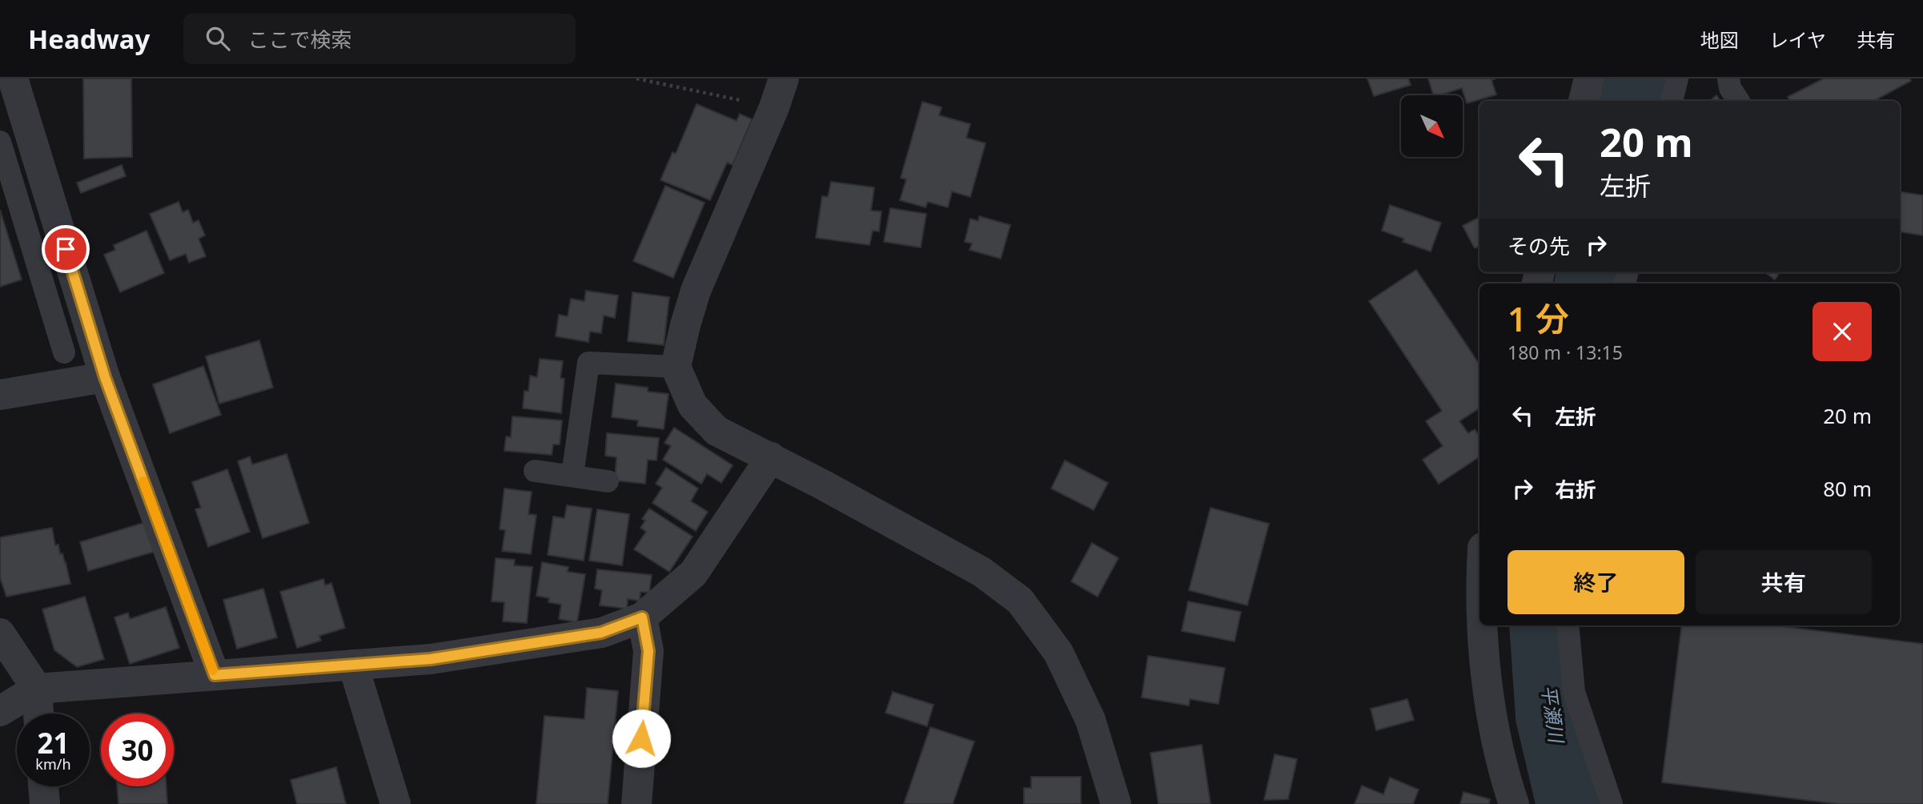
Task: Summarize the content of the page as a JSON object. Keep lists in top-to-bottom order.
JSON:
{
  "water": ["平瀬川"],
  "north": "bottom right",
  "page": {
    "header": "Headway",
    "search": "ここで検索",
    "nav": ["地図", "レイヤ", "共有"],
    "turn": ["20 m", "左折"],
    "then": "その先",
    "heading": ["1 分", "180 m · 13:15"],
    "list": [
      {
        "name": "左折",
        "value": "20 m"
      },
      {
        "name": "右折",
        "value": "80 m"
      }
    ],
    "buttons": ["終了", "共有"],
    "speed": "21 km/h",
    "limit": "30"
  }
}
